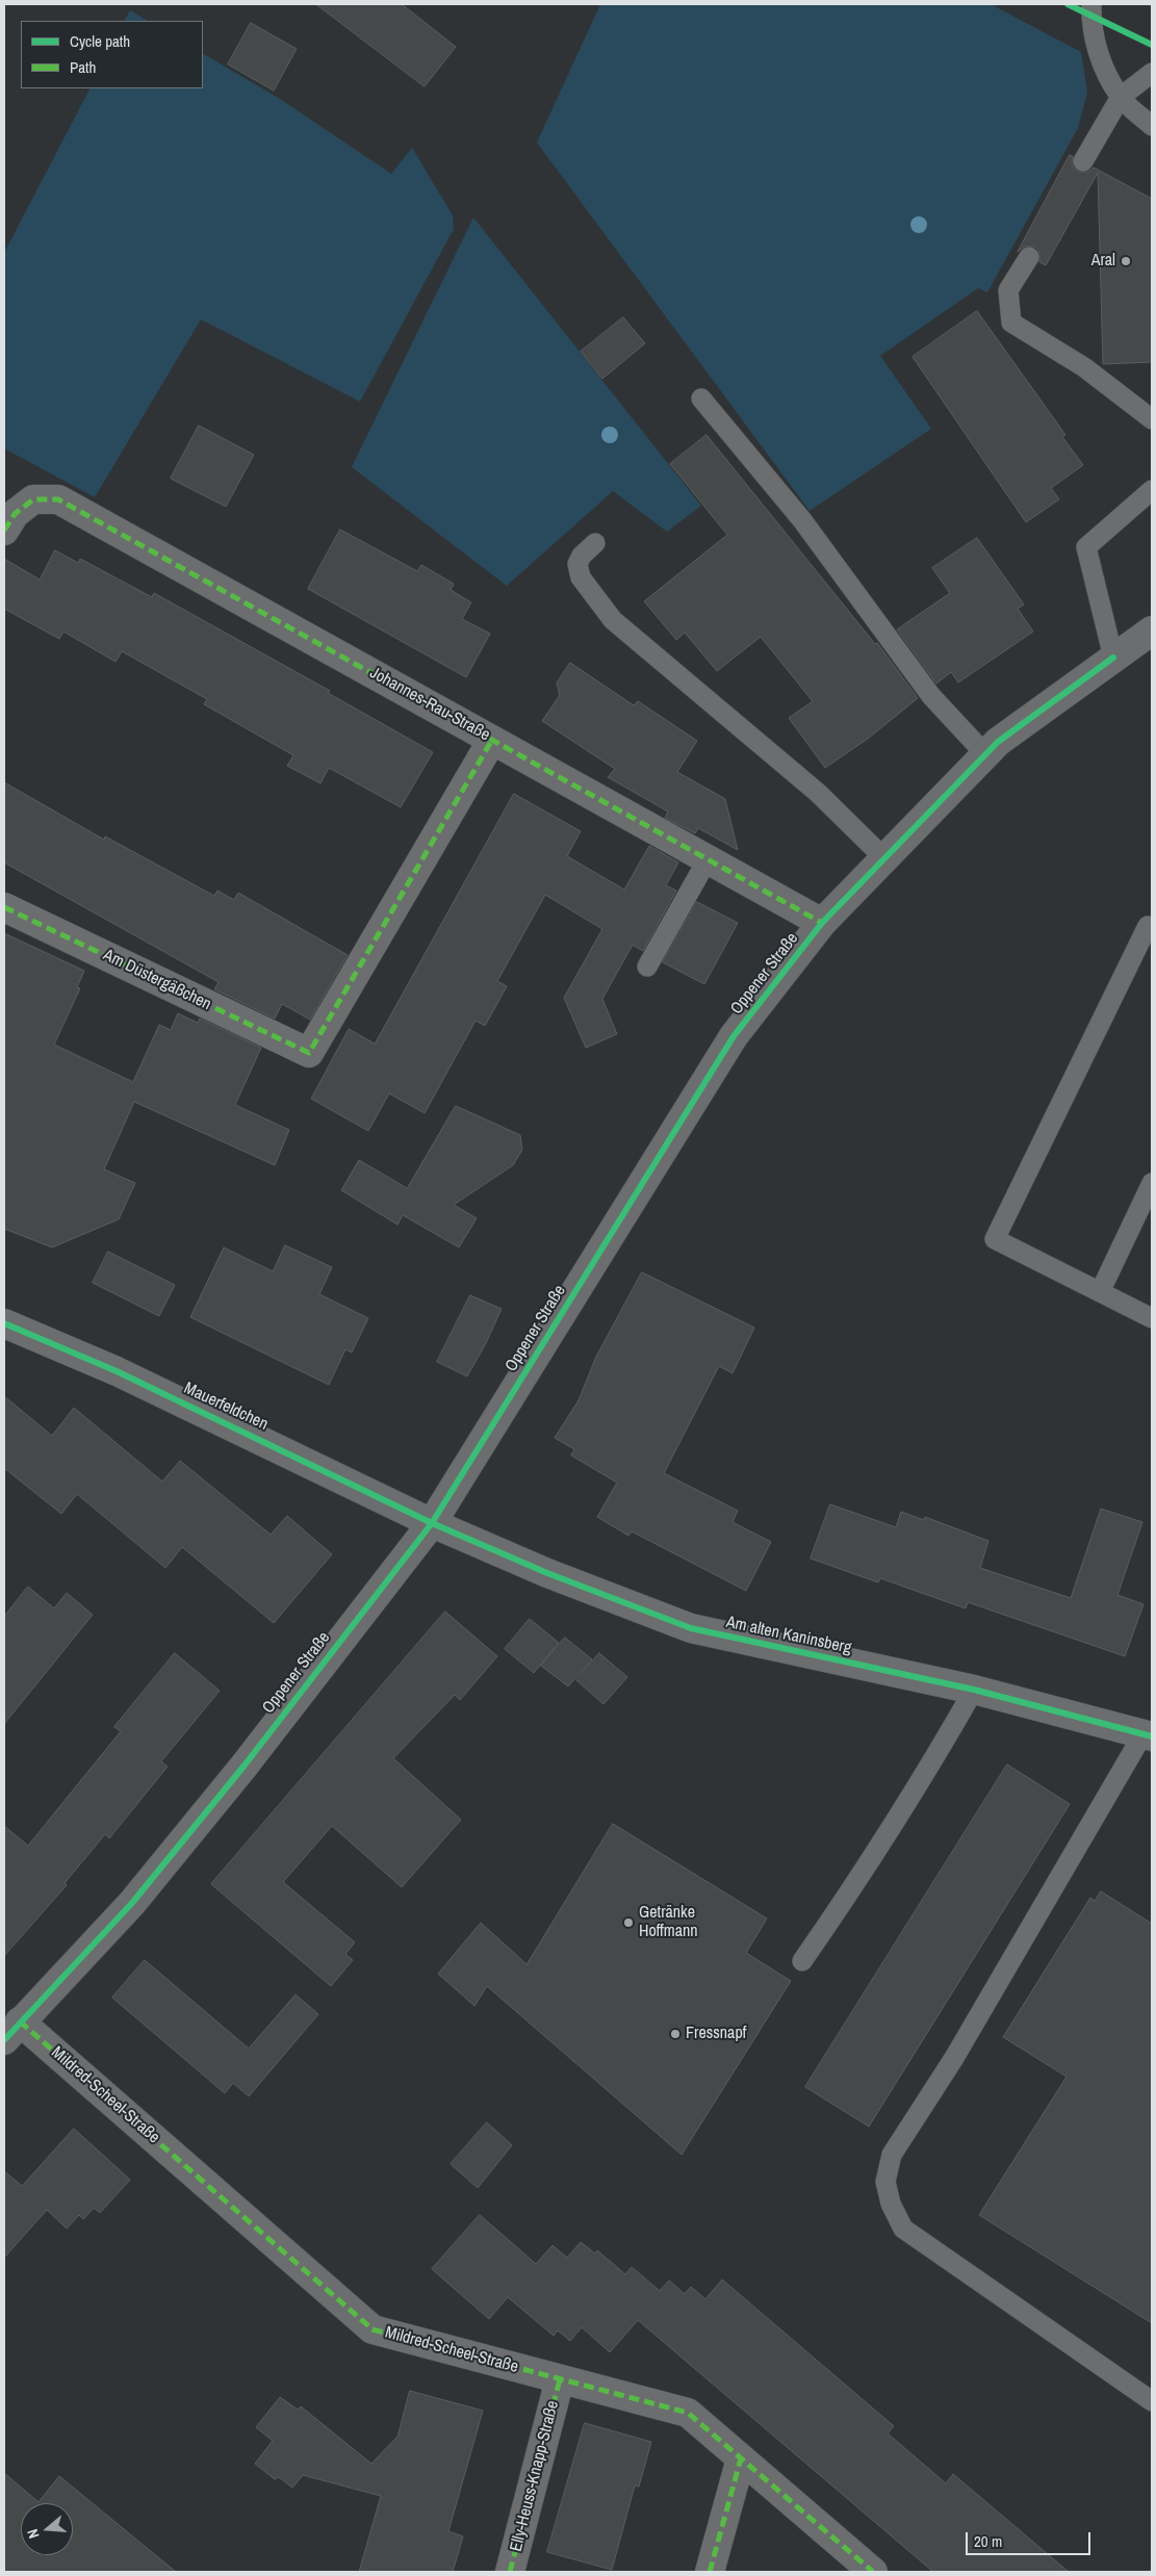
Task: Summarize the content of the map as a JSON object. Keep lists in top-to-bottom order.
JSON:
{
  "streets": {
    "street": [
      "Johannes-Rau-Straße",
      "Oppener Straße",
      "Am Düstergäßchen",
      "Mauerfeldchen",
      "Am alten Kaninsberg",
      "Mildred-Scheel-Straße",
      "Elly-Heuss-Knapp-Straße"
    ]
  },
  "crossings": [
    ["Johannes-Rau-Straße", "Oppener Straße"],
    ["Johannes-Rau-Straße", "Am Düstergäßchen"],
    ["Oppener Straße", "Mauerfeldchen"],
    ["Oppener Straße", "Am alten Kaninsberg"],
    ["Oppener Straße", "Mildred-Scheel-Straße"],
    ["Mauerfeldchen", "Am alten Kaninsberg"],
    ["Mildred-Scheel-Straße", "Elly-Heuss-Knapp-Straße"]
  ],
  "places": ["Aral", "Getränke Hoffmann", "Fressnapf"],
  "legend": ["Cycle path", "Path"],
  "scale_bar": "20 m",
  "north": "left"
}
